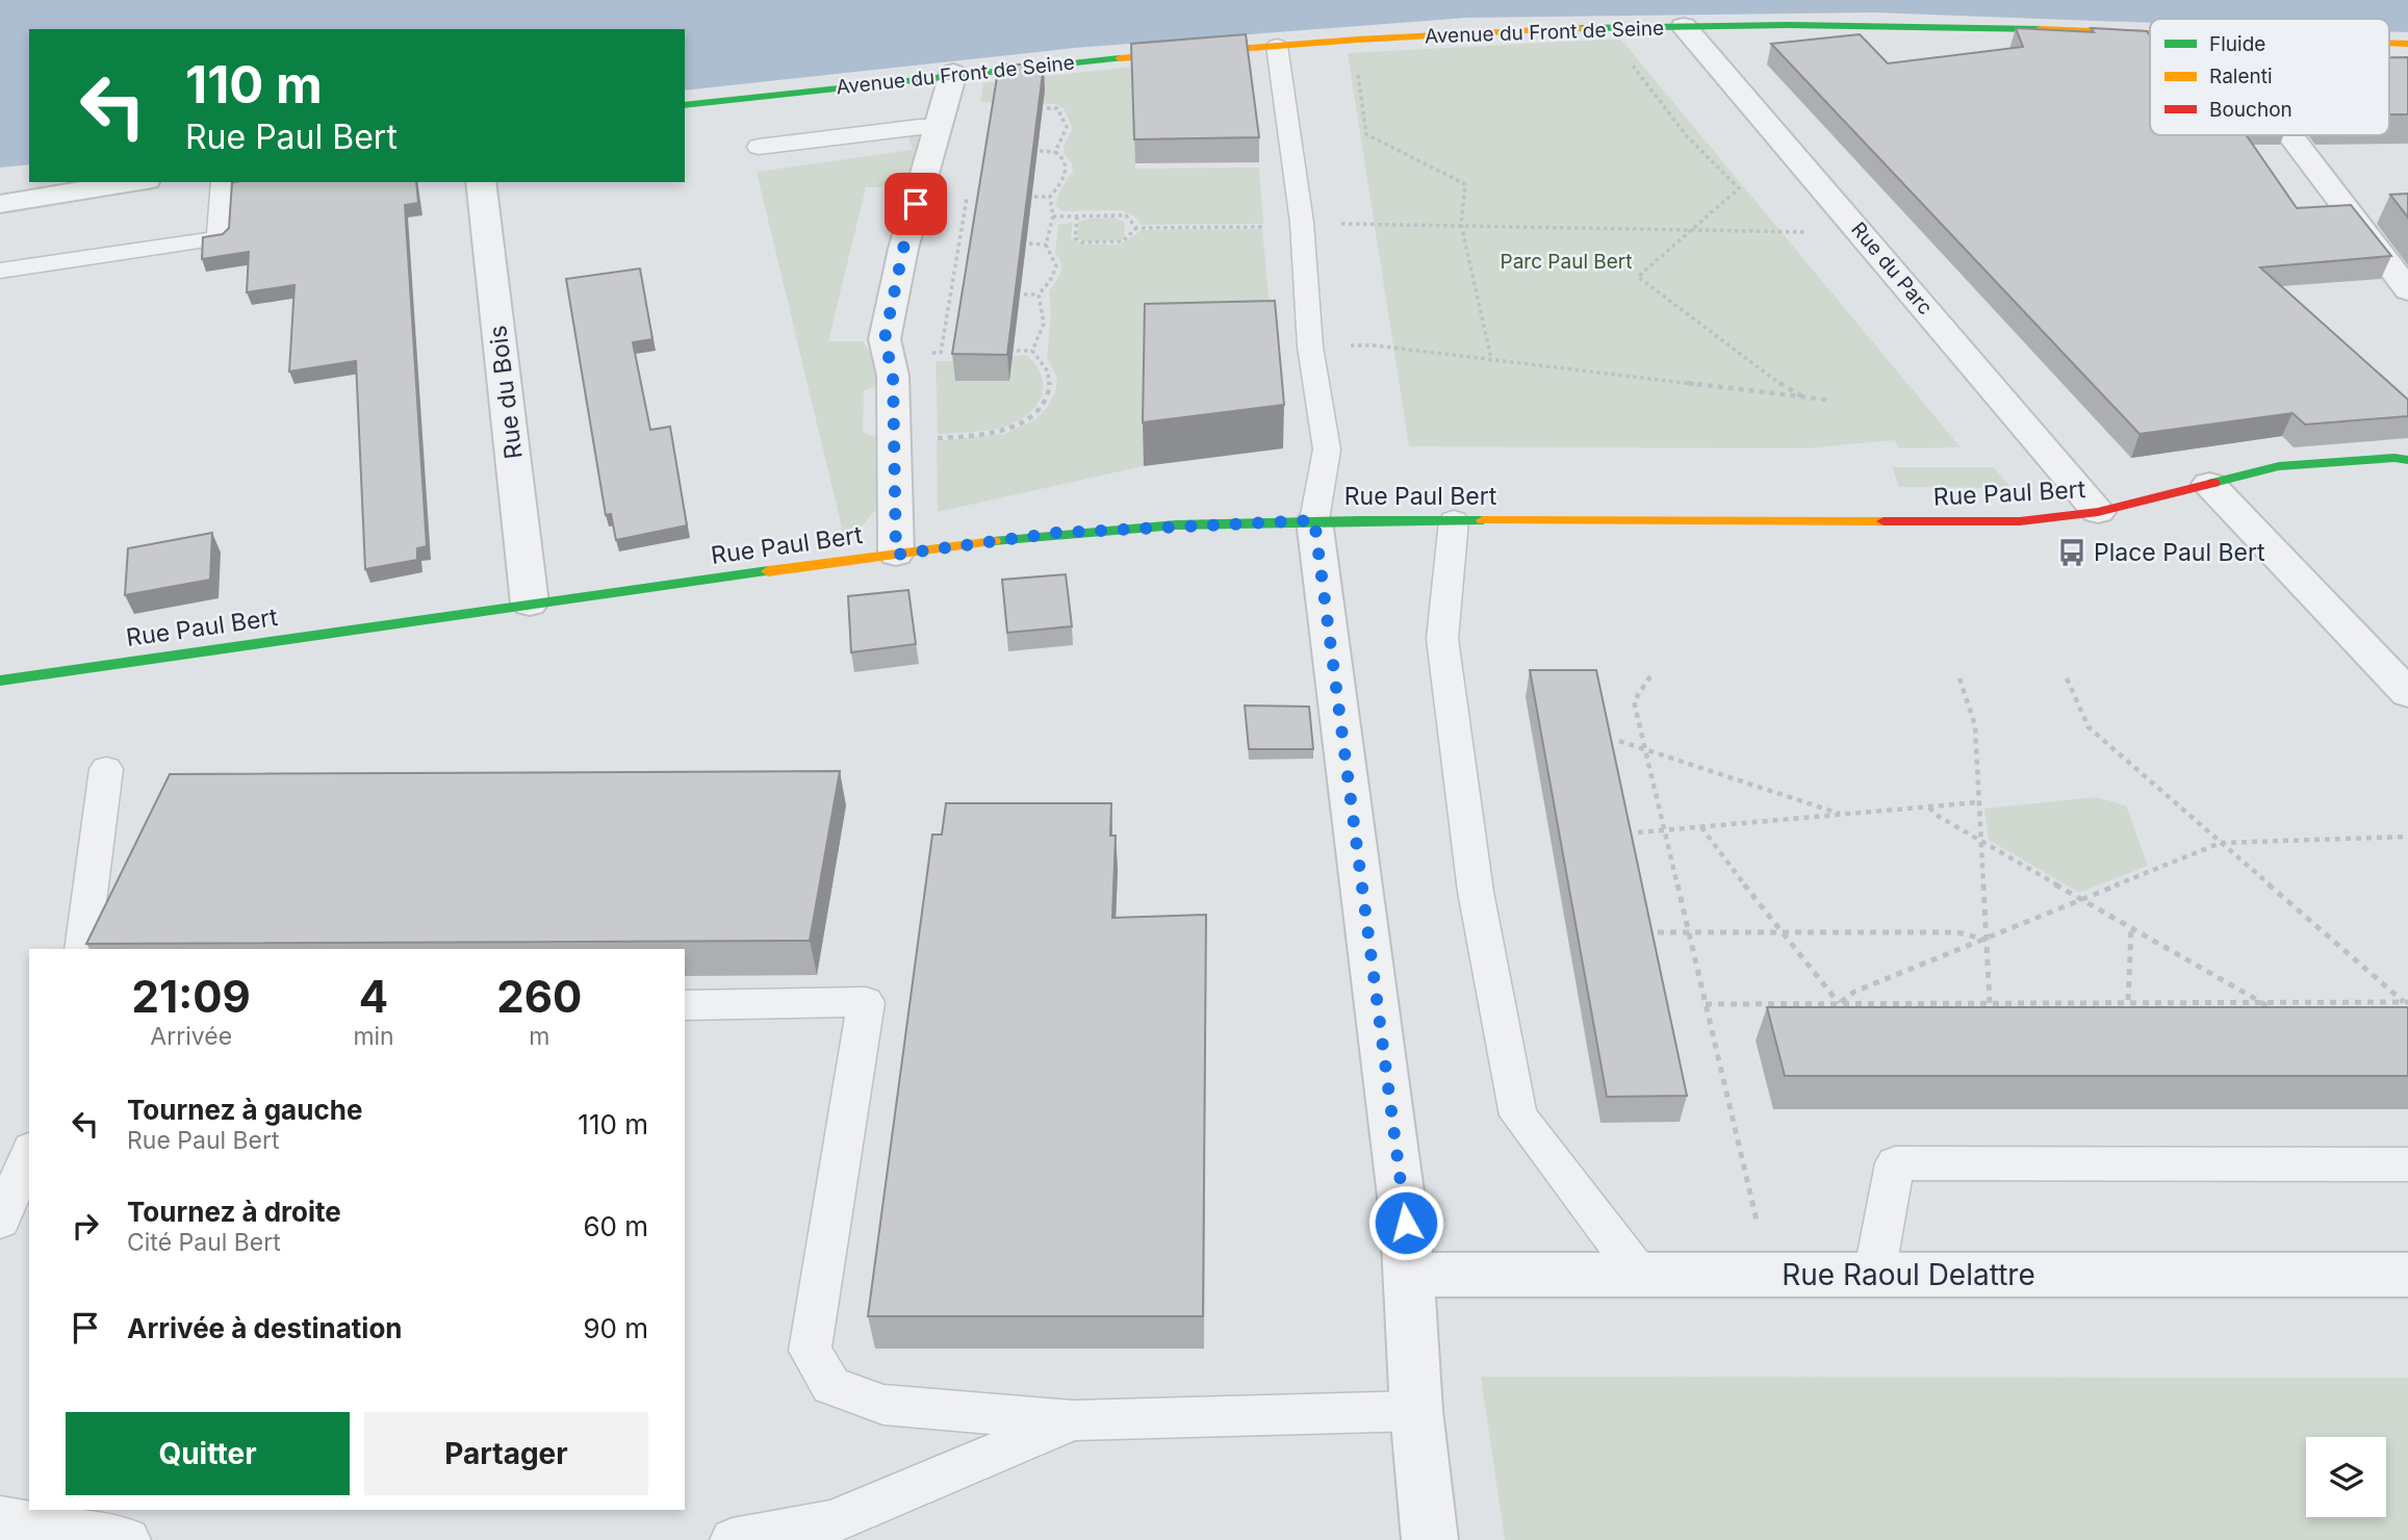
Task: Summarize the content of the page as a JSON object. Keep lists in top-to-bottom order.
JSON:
{
  "streets": {
    "street": [
      "Avenue du Front de Seine",
      "Rue du Parc",
      "Rue du Bois",
      "Rue Paul Bert",
      "Rue Raoul Delattre"
    ]
  },
  "crossings": [
    ["Avenue du Front de Seine", "Rue du Parc"],
    ["Rue du Parc", "Rue Paul Bert"],
    ["Rue du Bois", "Rue Paul Bert"]
  ],
  "parks": ["Parc Paul Bert"],
  "places": {
    "bus stop": ["Place Paul Bert"]
  },
  "legend": ["Fluide", "Ralenti", "Bouchon"],
  "page": {
    "turn": ["110 m", "Rue Paul Bert"],
    "eta": [
      "21:09",
      "Arrivée",
      "4",
      "min",
      "260",
      "m"
    ],
    "list": [
      {
        "name": "Tournez à gauche",
        "note": "Rue Paul Bert",
        "value": "110 m"
      },
      {
        "name": "Tournez à droite",
        "note": "Cité Paul Bert",
        "value": "60 m"
      },
      {
        "name": "Arrivée à destination",
        "value": "90 m"
      }
    ],
    "buttons": ["Quitter", "Partager"]
  }
}
